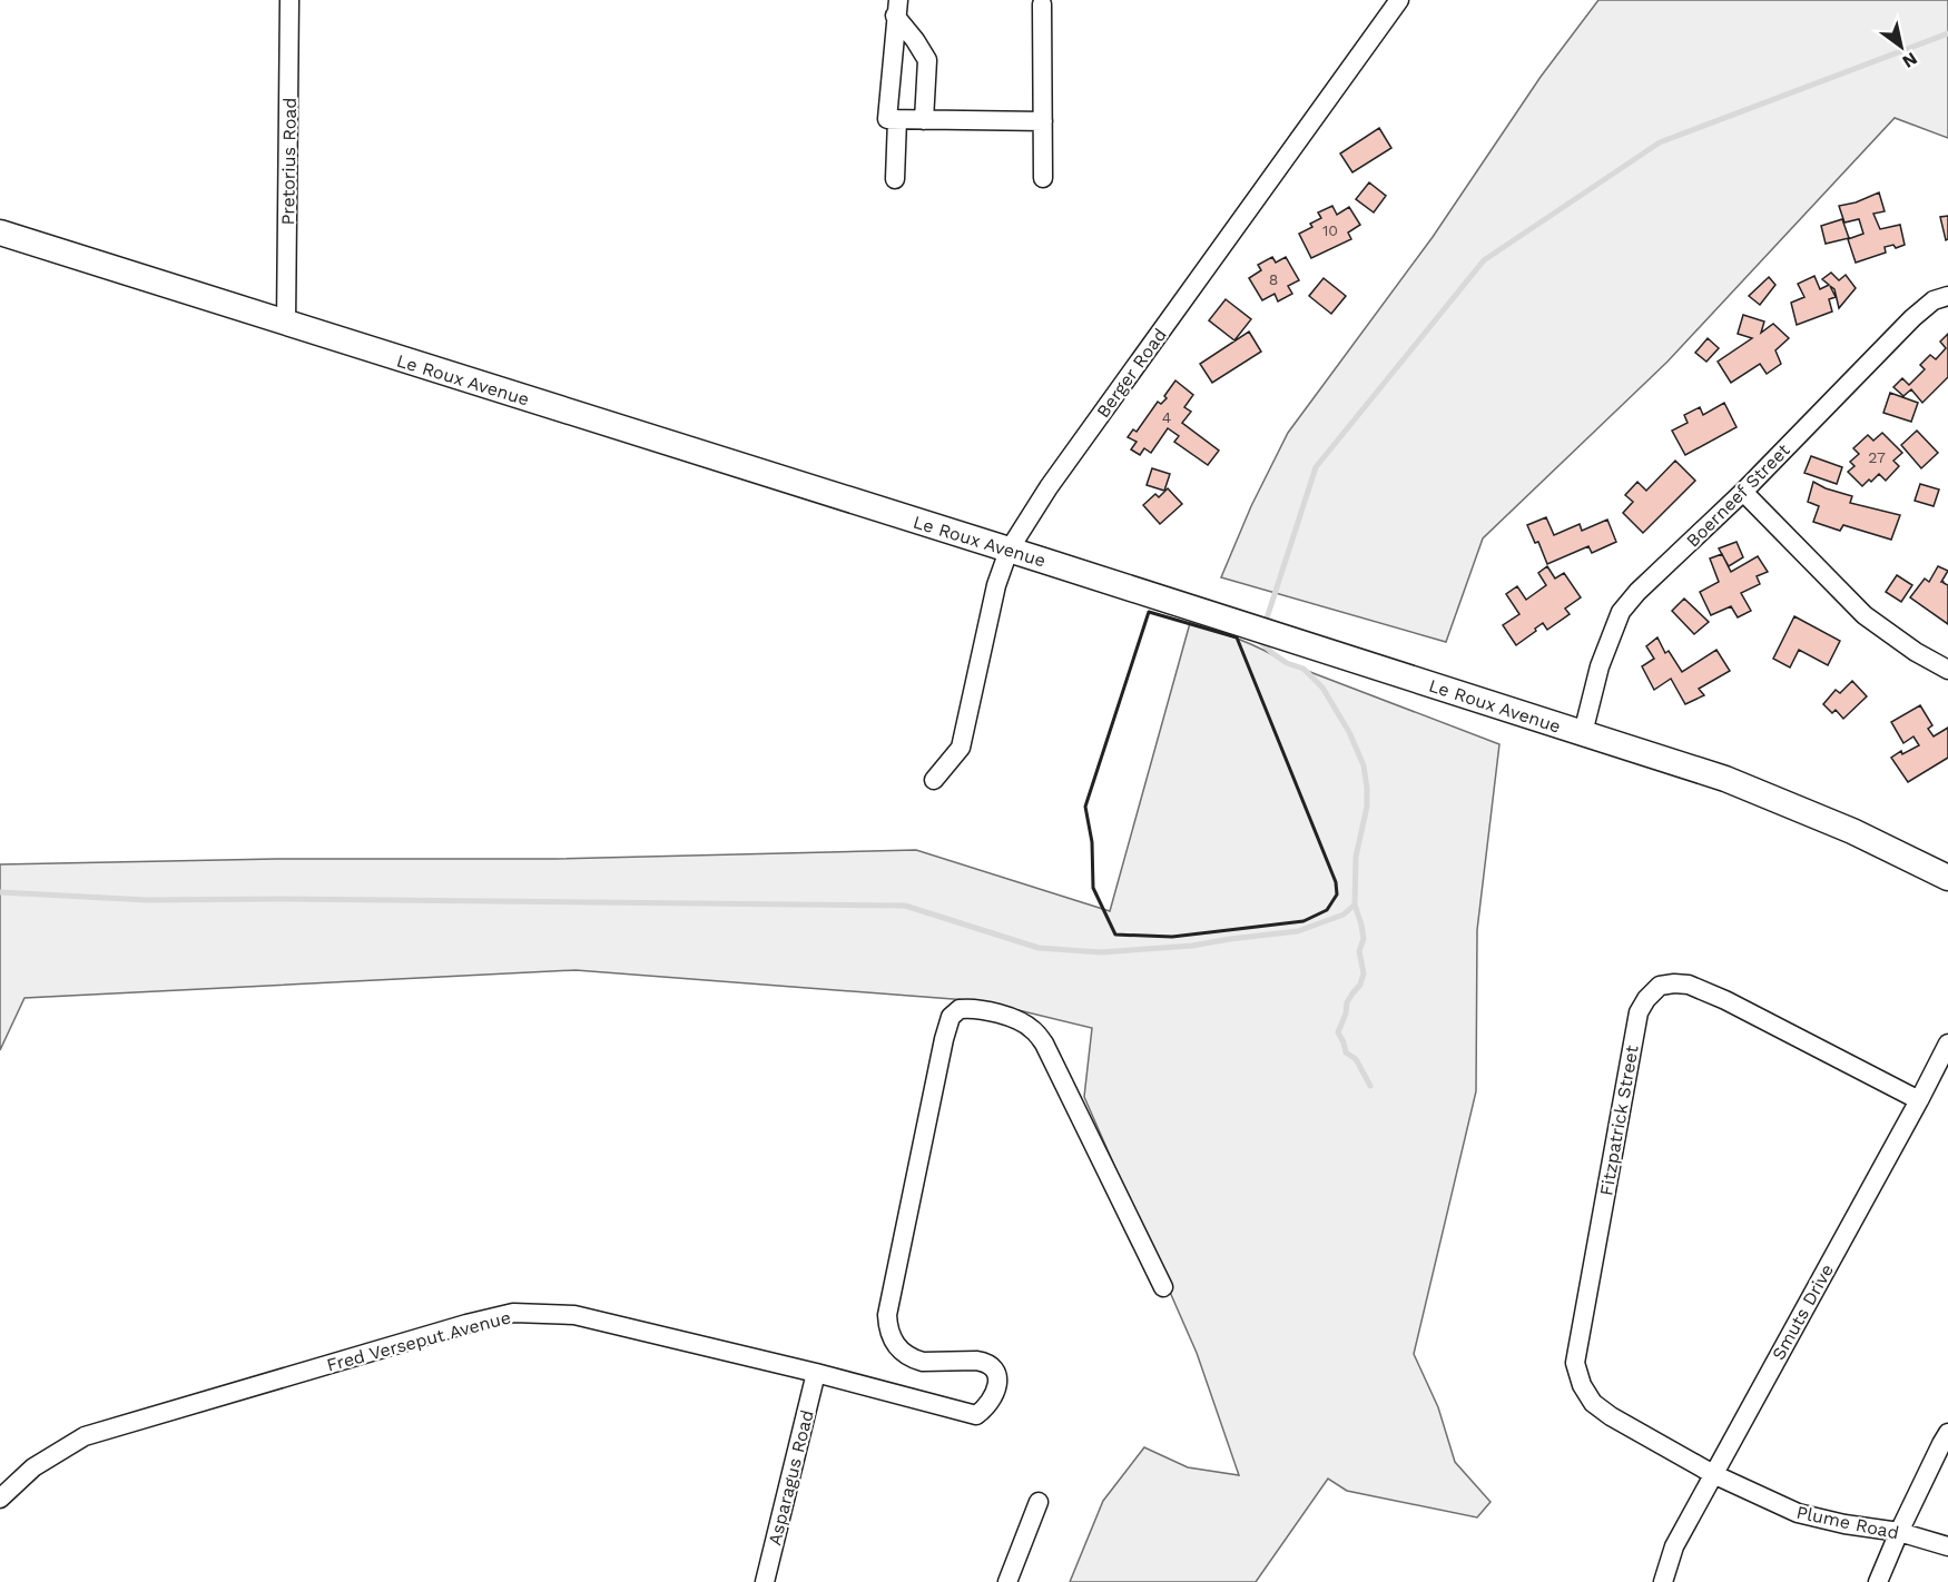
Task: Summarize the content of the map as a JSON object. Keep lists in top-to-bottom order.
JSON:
{
  "streets": {
    "main road": ["Le Roux Avenue"],
    "street": [
      "Pretorius Road",
      "Berger Road",
      "Boerneef Street",
      "Fitzpatrick Street",
      "Smuts Drive",
      "Fred Verseput Avenue",
      "Asparagus Road",
      "Plume Road"
    ]
  },
  "crossings": [
    ["Pretorius Road", "Le Roux Avenue"],
    ["Berger Road", "Le Roux Avenue"],
    ["Le Roux Avenue", "Boerneef Street"],
    ["Fitzpatrick Street", "Smuts Drive"],
    ["Fitzpatrick Street", "Plume Road"],
    ["Smuts Drive", "Plume Road"],
    ["Fred Verseput Avenue", "Asparagus Road"]
  ],
  "house_numbers": [
    "10",
    "8",
    "4",
    "27"
  ],
  "north": "bottom right"
}
